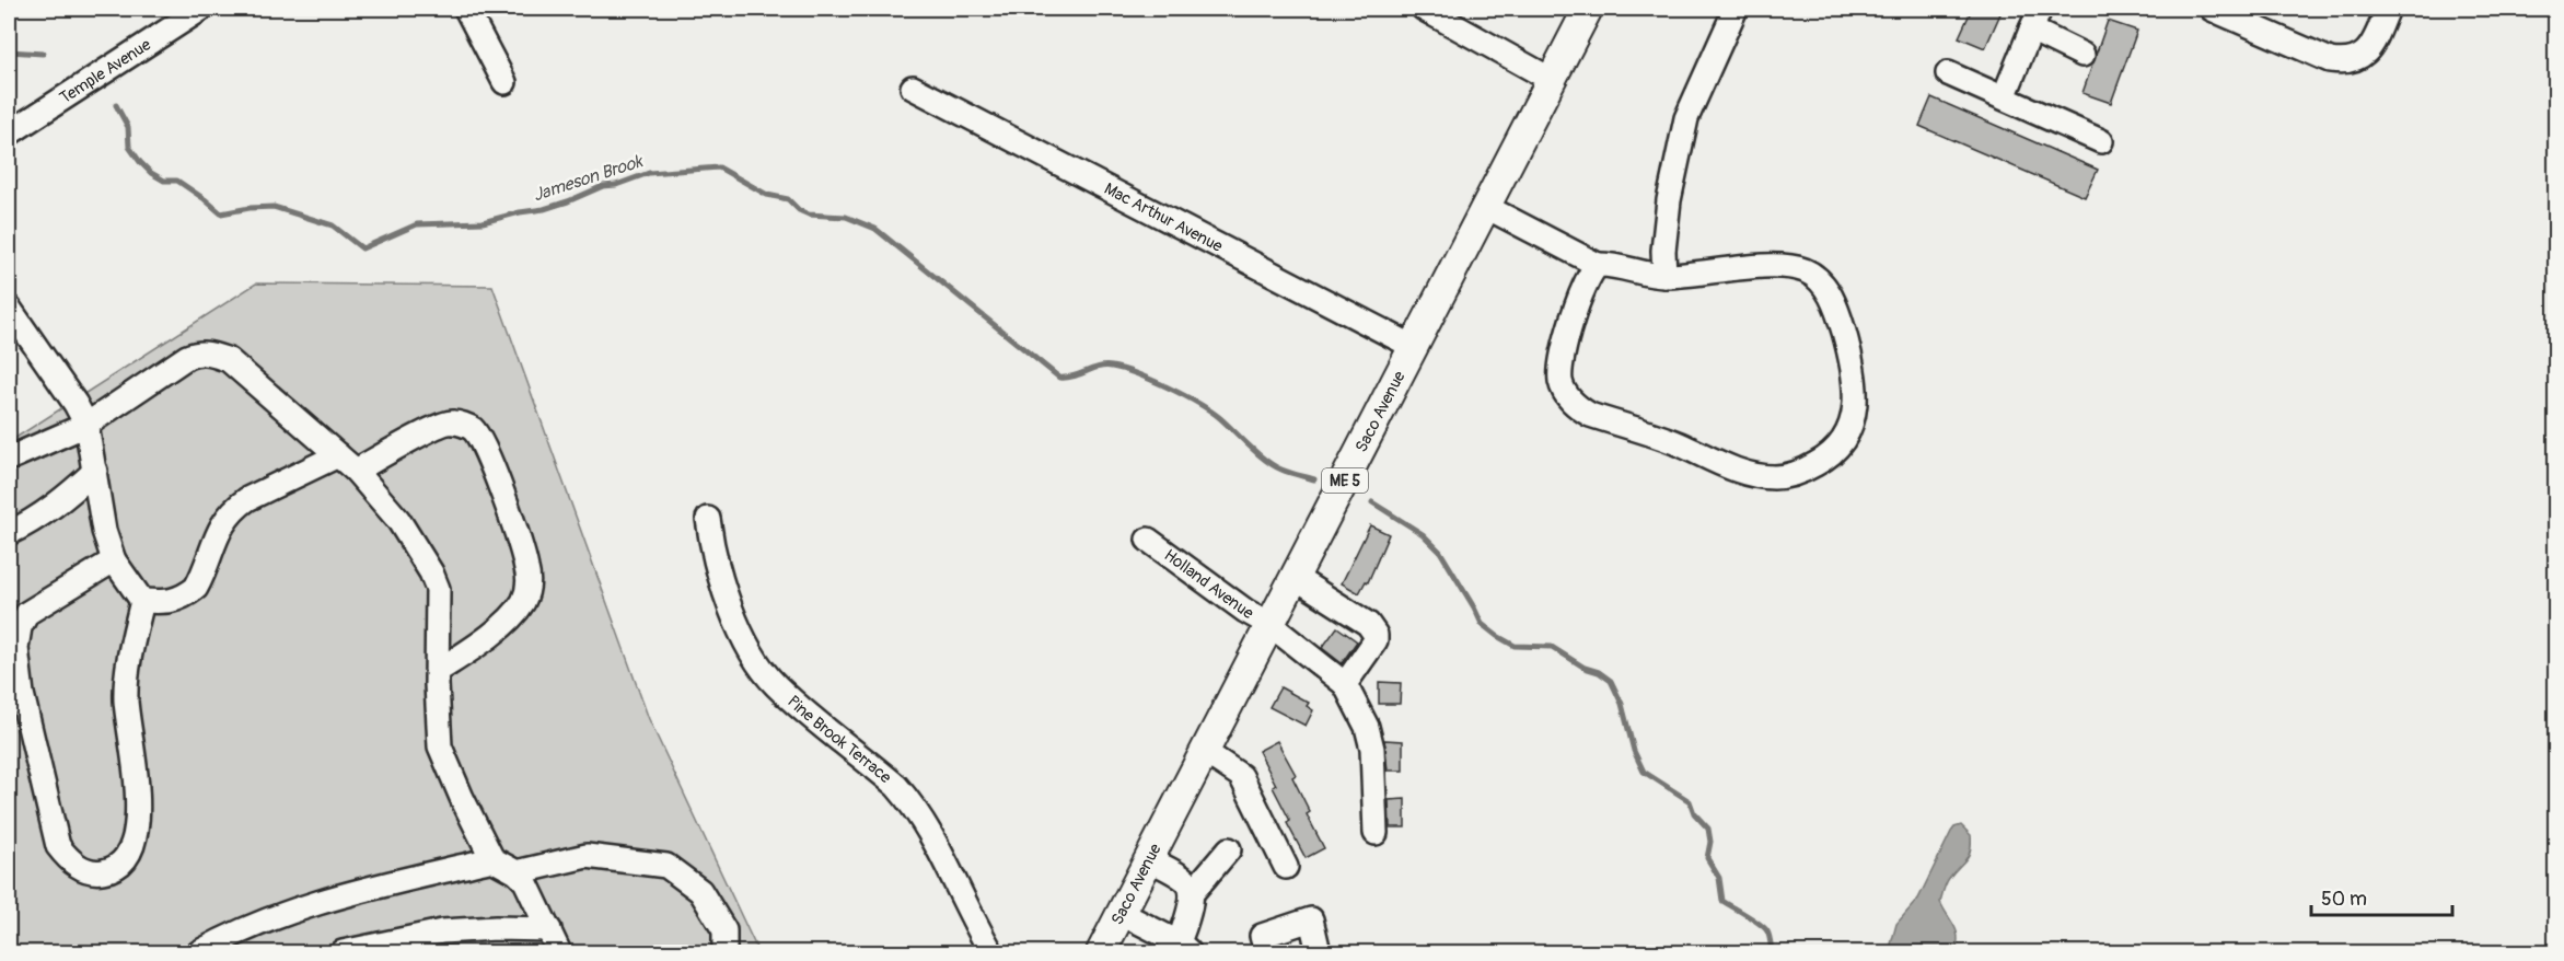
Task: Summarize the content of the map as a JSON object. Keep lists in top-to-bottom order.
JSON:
{
  "streets": {
    "main road": ["Saco Avenue", "ME 5"],
    "street": [
      "Temple Avenue",
      "Mac Arthur Avenue",
      "Holland Avenue",
      "Pine Brook Terrace"
    ]
  },
  "crossings": [
    ["Mac Arthur Avenue", "Saco Avenue"],
    ["Saco Avenue", "Holland Avenue"]
  ],
  "water": ["Jameson Brook"],
  "scale_bar": "50 m"
}
